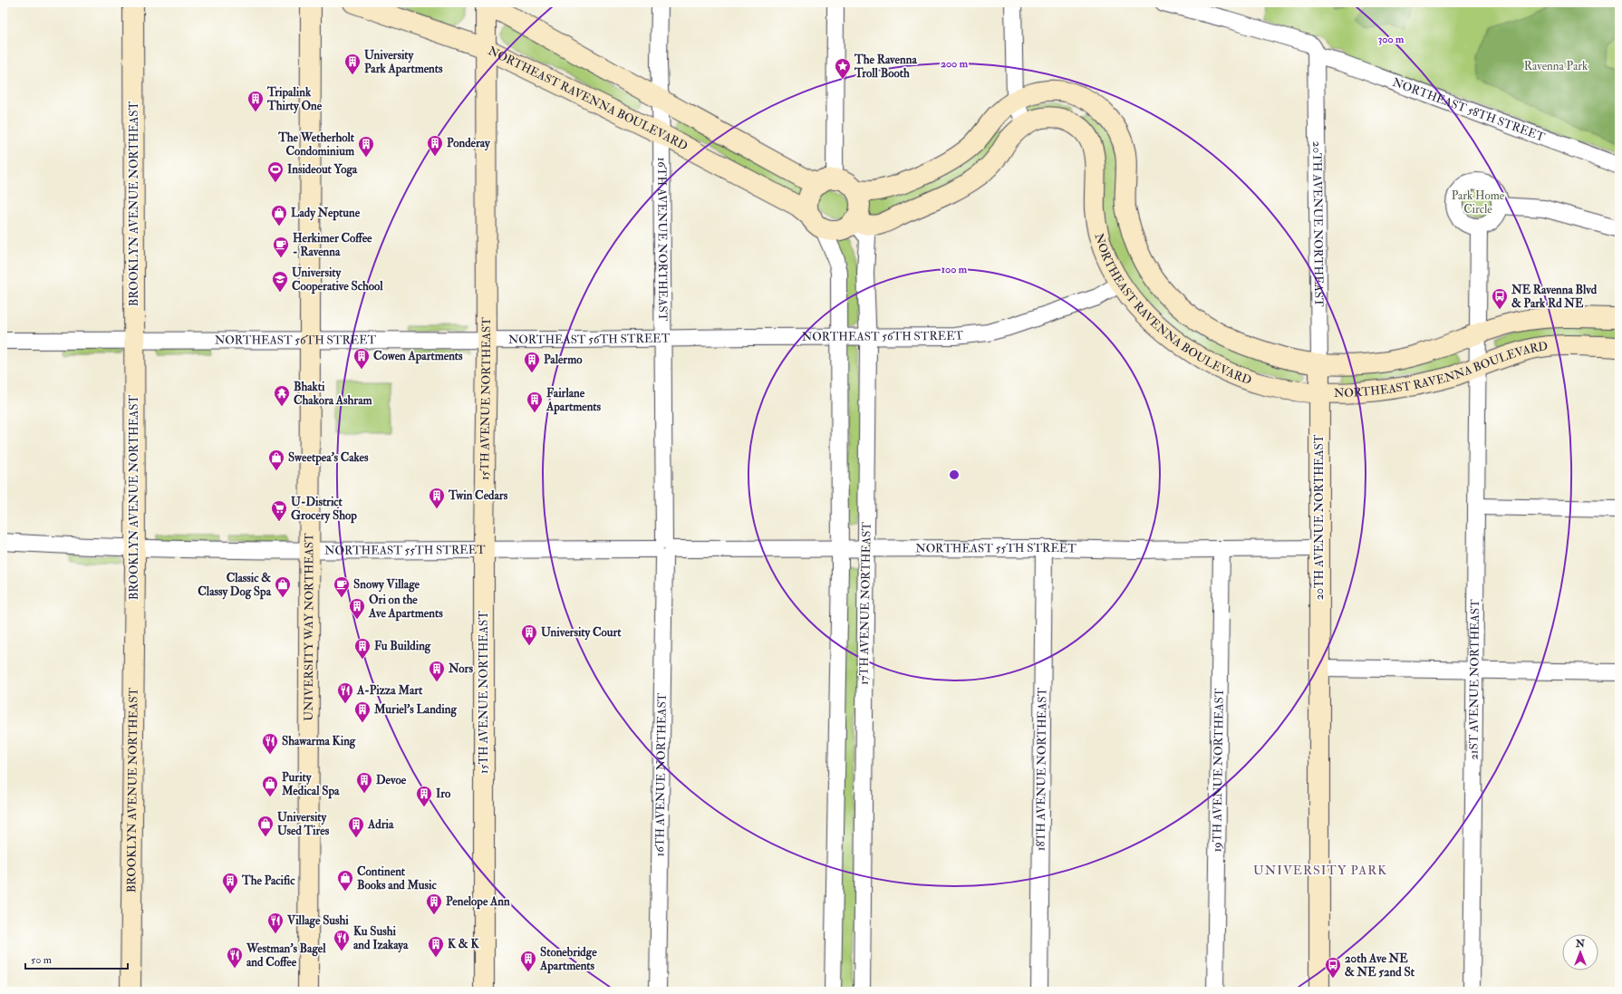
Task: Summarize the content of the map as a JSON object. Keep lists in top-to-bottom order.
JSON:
{
  "streets": {
    "main road": [
      "NORTHEAST RAVENNA BOULEVARD",
      "BROOKLYN AVENUE NORTHEAST",
      "20TH AVENUE NORTHEAST",
      "15TH AVENUE NORTHEAST",
      "UNIVERSITY WAY NORTHEAST"
    ],
    "street": [
      "NORTHEAST 58TH STREET",
      "16TH AVENUE NORTHEAST",
      "NORTHEAST 56TH STREET",
      "NORTHEAST 55TH STREET",
      "17TH AVENUE NORTHEAST",
      "21ST AVENUE NORTHEAST",
      "18TH AVENUE NORTHEAST",
      "19TH AVENUE NORTHEAST"
    ]
  },
  "crossings": [
    ["NORTHEAST RAVENNA BOULEVARD", "20TH AVENUE NORTHEAST"],
    ["NORTHEAST RAVENNA BOULEVARD", "16TH AVENUE NORTHEAST"],
    ["NORTHEAST RAVENNA BOULEVARD", "NORTHEAST 56TH STREET"],
    ["NORTHEAST RAVENNA BOULEVARD", "15TH AVENUE NORTHEAST"],
    ["NORTHEAST RAVENNA BOULEVARD", "17TH AVENUE NORTHEAST"],
    ["NORTHEAST RAVENNA BOULEVARD", "21ST AVENUE NORTHEAST"],
    ["NORTHEAST 58TH STREET", "20TH AVENUE NORTHEAST"],
    ["BROOKLYN AVENUE NORTHEAST", "NORTHEAST 56TH STREET"],
    ["BROOKLYN AVENUE NORTHEAST", "NORTHEAST 55TH STREET"],
    ["20TH AVENUE NORTHEAST", "NORTHEAST 55TH STREET"],
    ["16TH AVENUE NORTHEAST", "NORTHEAST 56TH STREET"],
    ["16TH AVENUE NORTHEAST", "NORTHEAST 55TH STREET"],
    ["NORTHEAST 56TH STREET", "15TH AVENUE NORTHEAST"],
    ["NORTHEAST 56TH STREET", "17TH AVENUE NORTHEAST"],
    ["NORTHEAST 56TH STREET", "UNIVERSITY WAY NORTHEAST"],
    ["15TH AVENUE NORTHEAST", "NORTHEAST 55TH STREET"],
    ["NORTHEAST 55TH STREET", "17TH AVENUE NORTHEAST"],
    ["NORTHEAST 55TH STREET", "UNIVERSITY WAY NORTHEAST"],
    ["NORTHEAST 55TH STREET", "18TH AVENUE NORTHEAST"],
    ["NORTHEAST 55TH STREET", "19TH AVENUE NORTHEAST"]
  ],
  "districts": ["UNIVERSITY PARK"],
  "parks": ["Ravenna Park", "Park Home Circle"],
  "places": {
    "building": [
      "University Park Apartments",
      "Tripalink Thirty One",
      "Ponderay",
      "The Wetherholt Condominium",
      "Cowen Apartments",
      "Palermo",
      "Fairlane Apartments",
      "Twin Cedars",
      "Ori on the Ave Apartments",
      "University Court",
      "Fu Building",
      "Nors",
      "Muriel's Landing",
      "Devoe",
      "Iro",
      "Adria",
      "The Pacific",
      "Penelope Ann",
      "K & K",
      "Stonebridge Apartments"
    ],
    "place": ["The Ravenna Troll Booth"],
    "sports": ["Insideout Yoga"],
    "shop": [
      "Lady Neptune",
      "Sweetpea's Cakes",
      "Classic & Classy Dog Spa",
      "Purity Medical Spa",
      "University Used Tires",
      "Continent Books and Music"
    ],
    "cafe": ["Herkimer Coffee - Ravenna", "Snowy Village"],
    "school or university": ["University Cooperative School"],
    "bus stop": ["NE Ravenna Blvd & Park Rd NE", "20th Ave NE & NE 52nd St"],
    "temple": ["Bhakti Chakora Ashram"],
    "supermarket": ["U-District Grocery Shop"],
    "restaurant": [
      "A-Pizza Mart",
      "Shawarma King",
      "Village Sushi",
      "Ku Sushi and Izakaya",
      "Westman's Bagel and Coffee"
    ]
  },
  "scale_bar": "50 m",
  "north": "top",
  "rings": ["300 m", "200 m", "100 m"]
}
